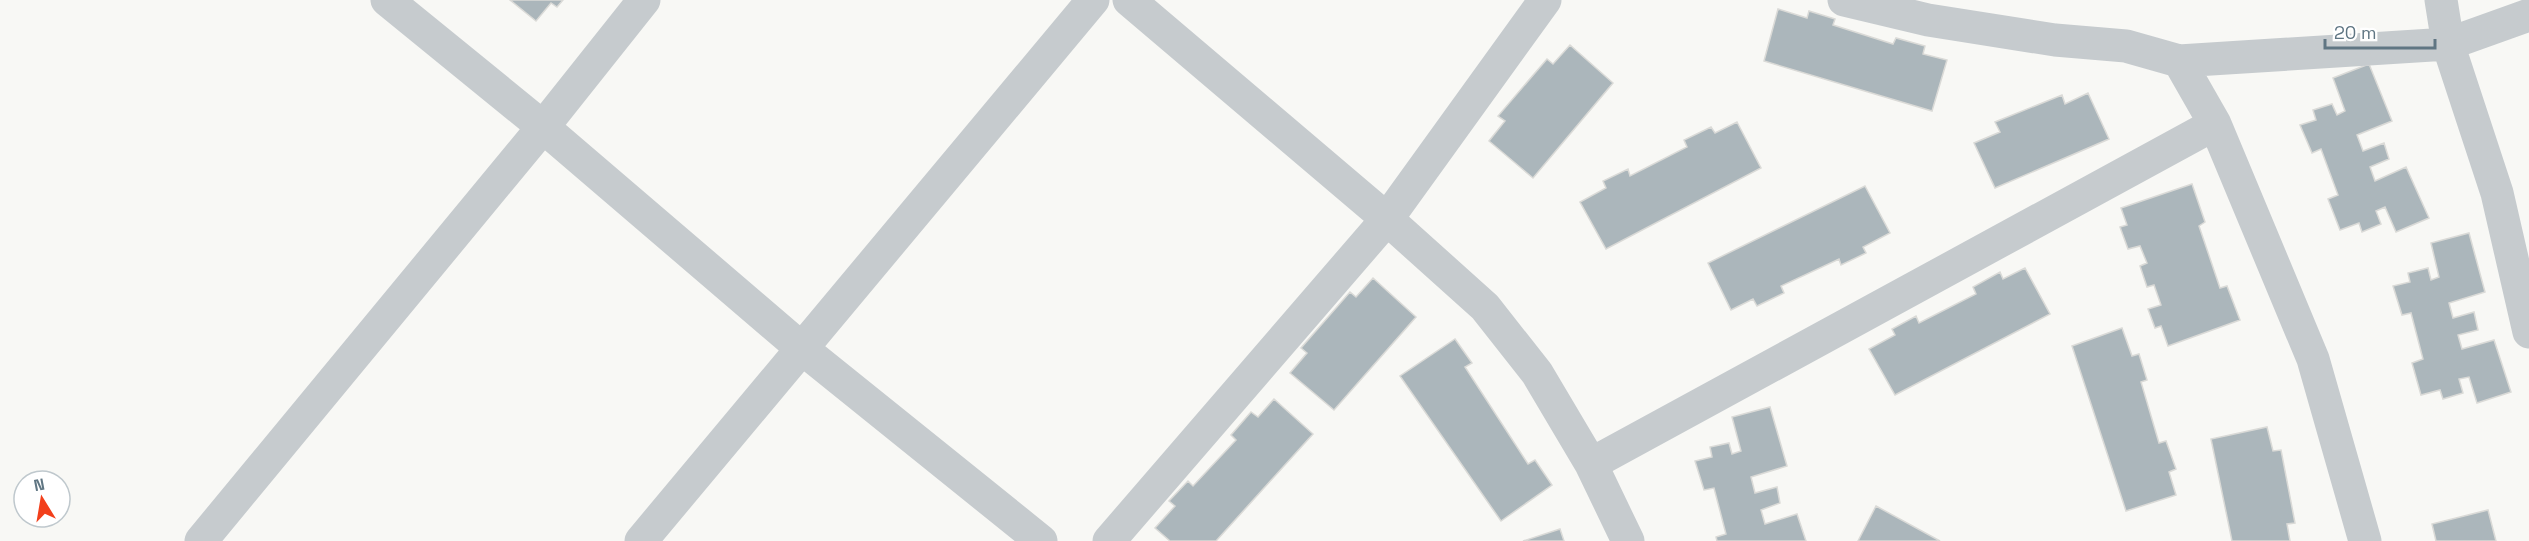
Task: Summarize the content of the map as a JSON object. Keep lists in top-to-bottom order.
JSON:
{
  "scale_bar": "20 m",
  "north": "top"
}
